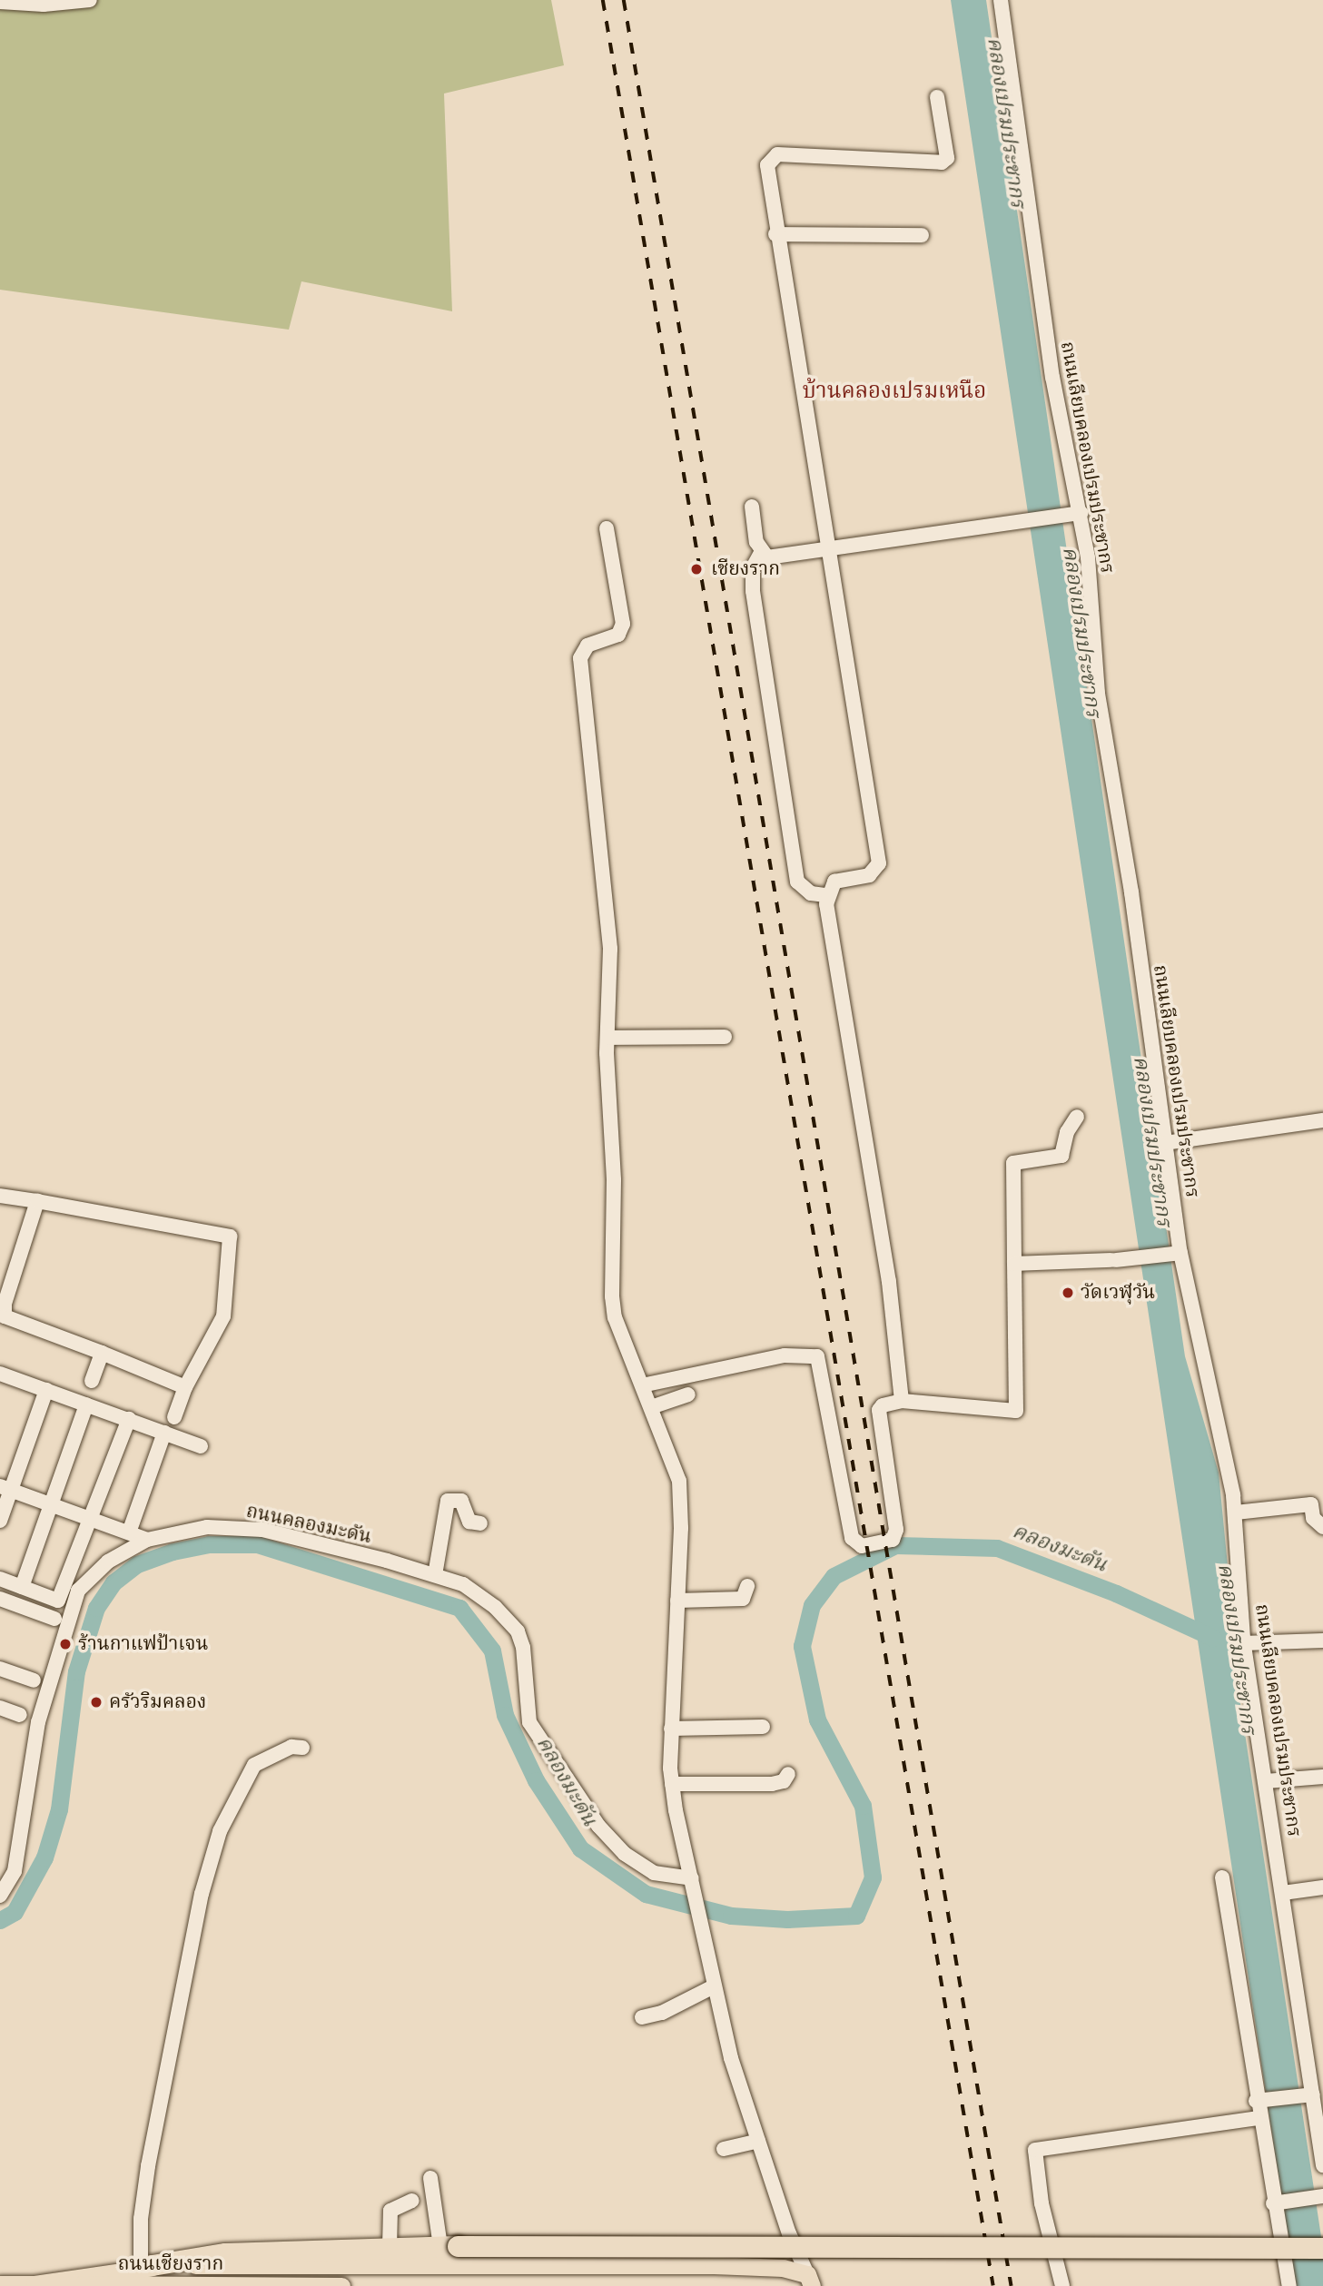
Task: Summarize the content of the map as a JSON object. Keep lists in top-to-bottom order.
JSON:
{
  "streets": {
    "main road": ["ถนนเชียงราก"],
    "street": ["ถนนเลียบคลองเปรมประชากร", "ถนนคลองมะดัน"]
  },
  "districts": ["บ้านคลองเปรมเหนือ"],
  "water": ["คลองเปรมประชากร", "คลองมะดัน"],
  "places": [
    "เชียงราก",
    "วัดเวฬุวัน",
    "ร้านกาแฟป้าเจน",
    "ครัวริมคลอง"
  ]
}
